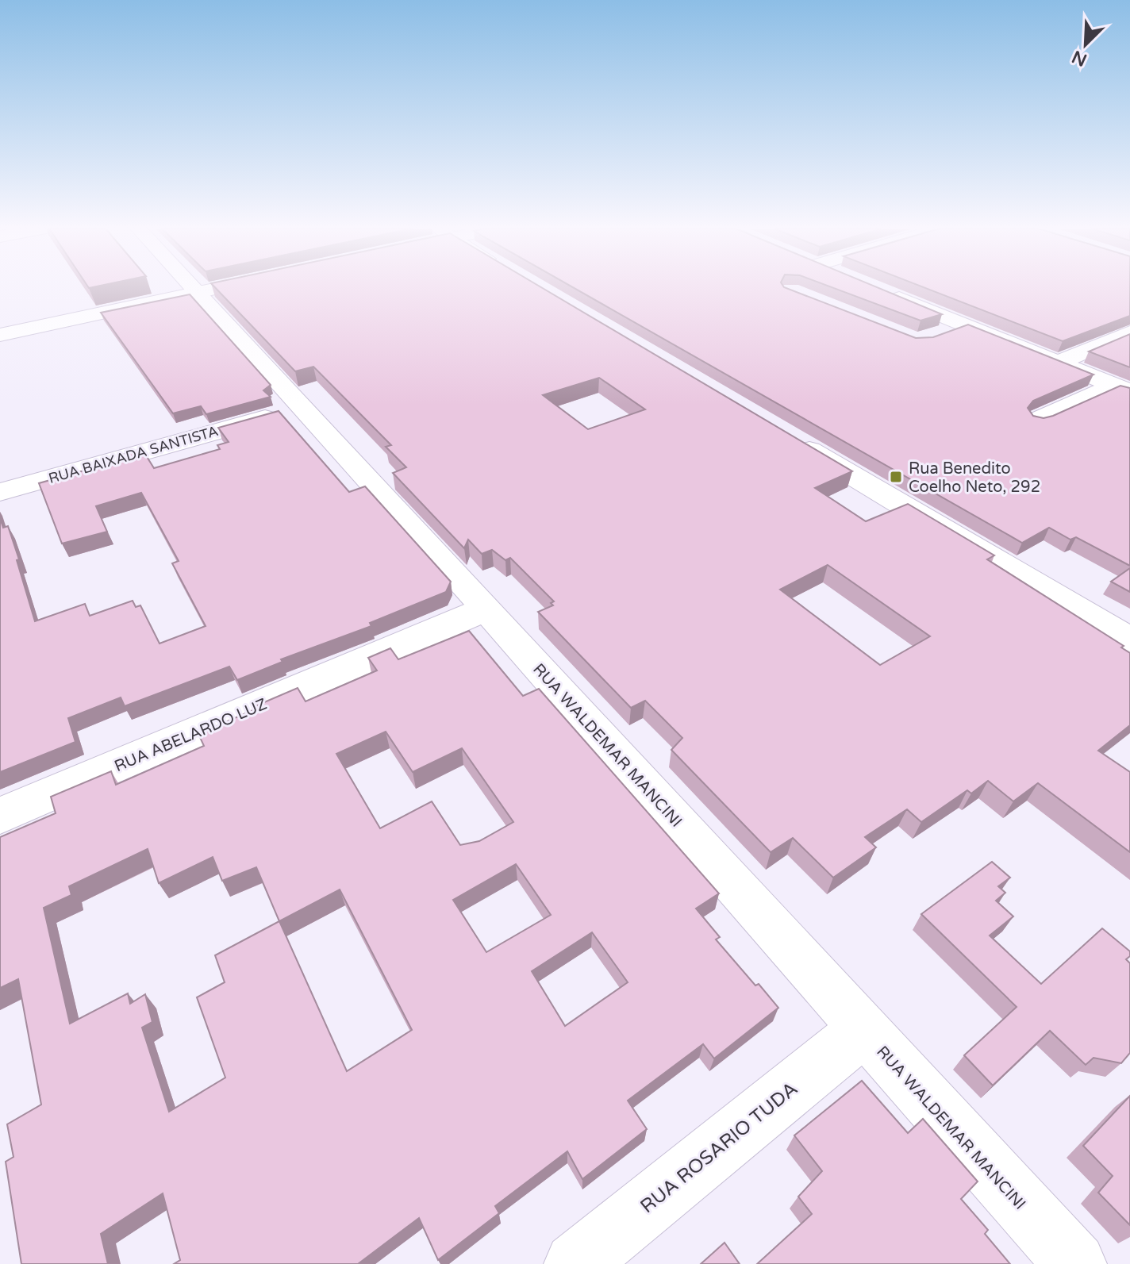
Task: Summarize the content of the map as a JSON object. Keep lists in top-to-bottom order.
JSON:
{
  "streets": {
    "street": [
      "RUA BAIXADA SANTISTA",
      "RUA ABELARDO LUZ",
      "RUA WALDEMAR MANCINI",
      "RUA ROSARIO TUDA"
    ]
  },
  "crossings": [
    ["RUA BAIXADA SANTISTA", "RUA WALDEMAR MANCINI"],
    ["RUA ABELARDO LUZ", "RUA WALDEMAR MANCINI"],
    ["RUA WALDEMAR MANCINI", "RUA ROSARIO TUDA"]
  ],
  "places": {
    "transit": ["Rua Benedito Coelho Neto, 292"]
  },
  "north": "bottom left"
}
